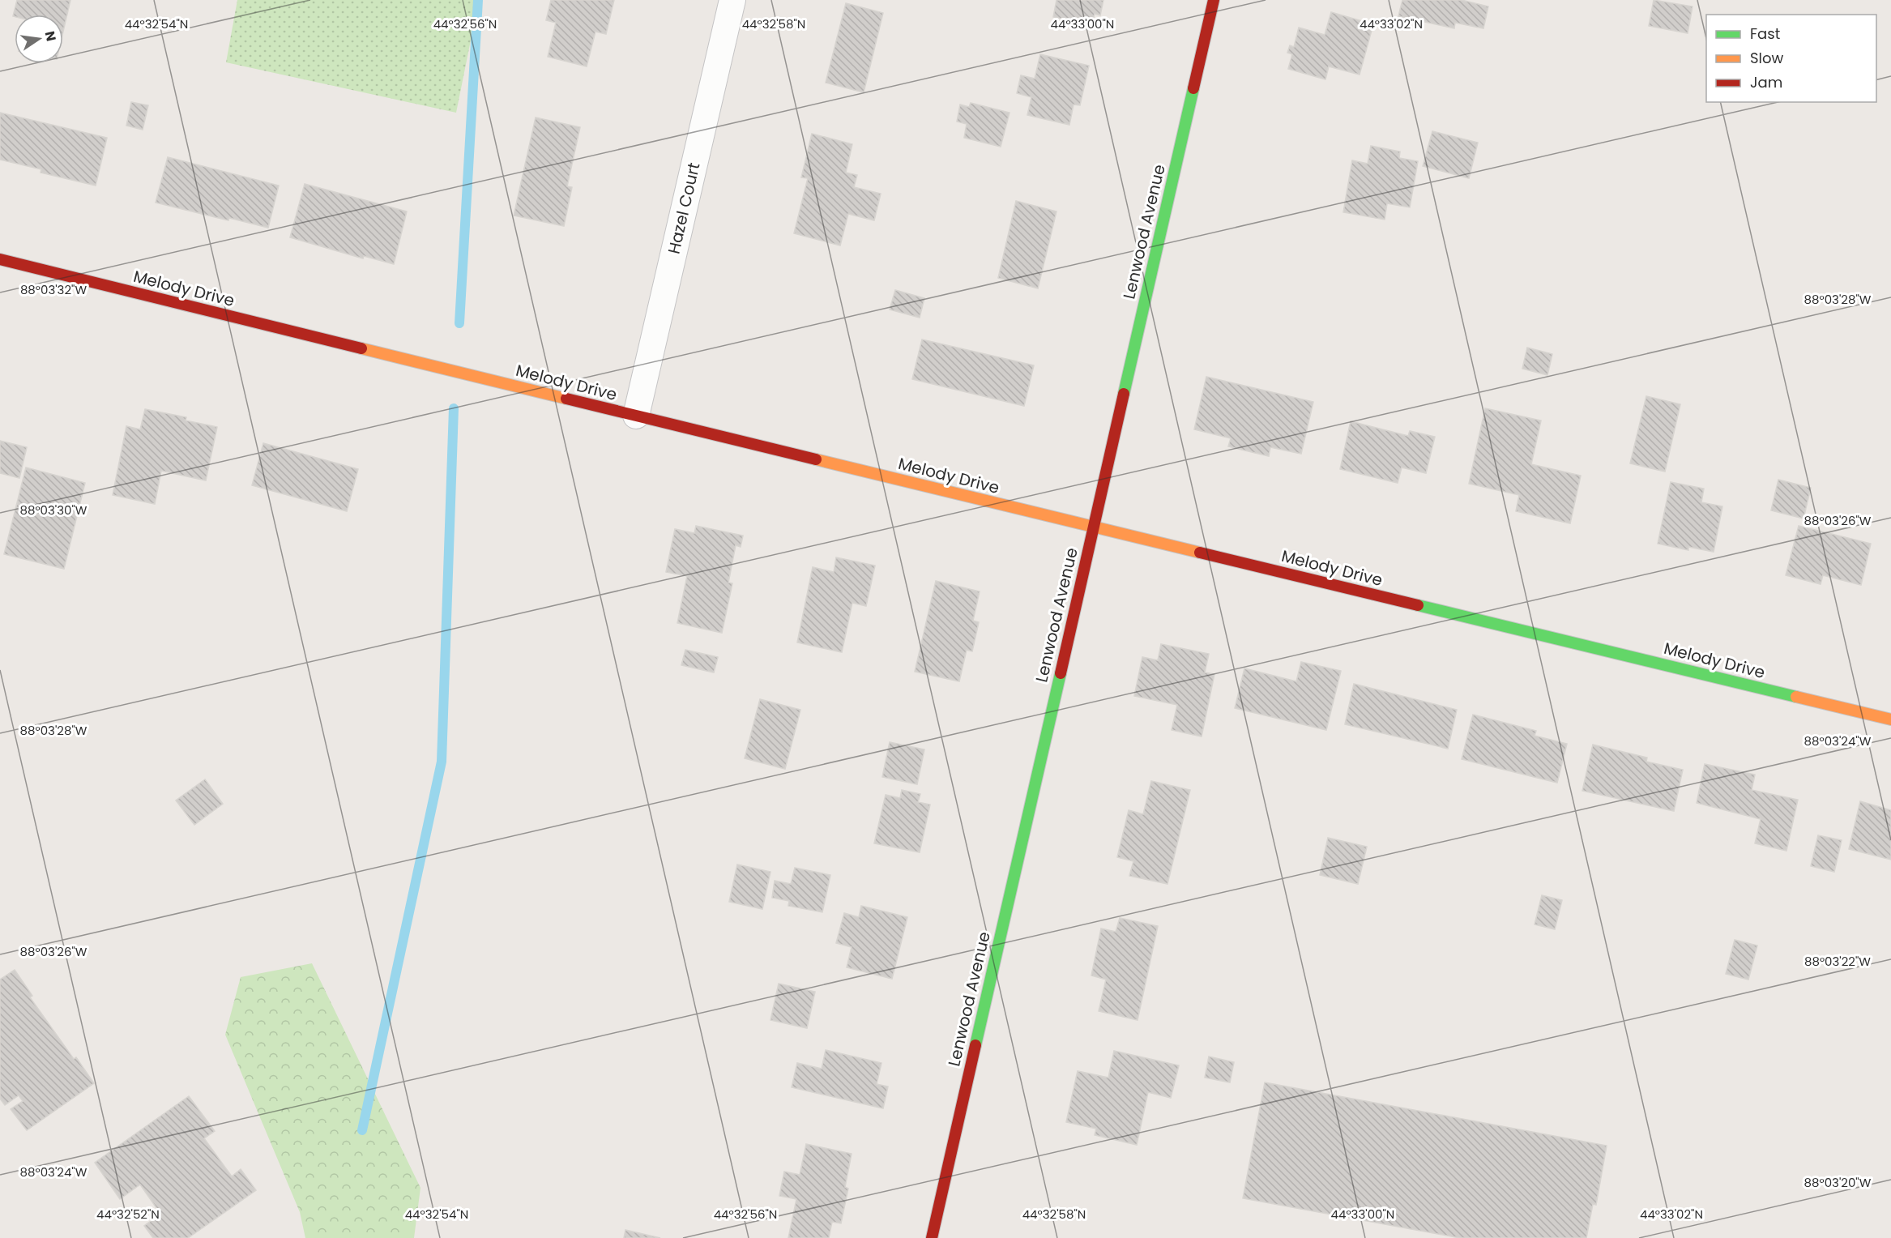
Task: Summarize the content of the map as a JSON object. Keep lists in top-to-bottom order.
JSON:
{
  "streets": {
    "street": ["Hazel Court", "Lenwood Avenue", "Melody Drive"]
  },
  "crossings": [
    ["Hazel Court", "Melody Drive"],
    ["Lenwood Avenue", "Melody Drive"]
  ],
  "legend": ["Fast", "Slow", "Jam"],
  "north": "right",
  "coordinates": [
    "44°32'54\"N",
    "44°32'56\"N",
    "44°32'58\"N",
    "44°33'00\"N",
    "44°33'02\"N",
    "88°03'32\"W",
    "88°03'28\"W",
    "88°03'30\"W",
    "88°03'26\"W",
    "88°03'24\"W",
    "88°03'22\"W",
    "88°03'20\"W",
    "44°32'52\"N"
  ]
}
